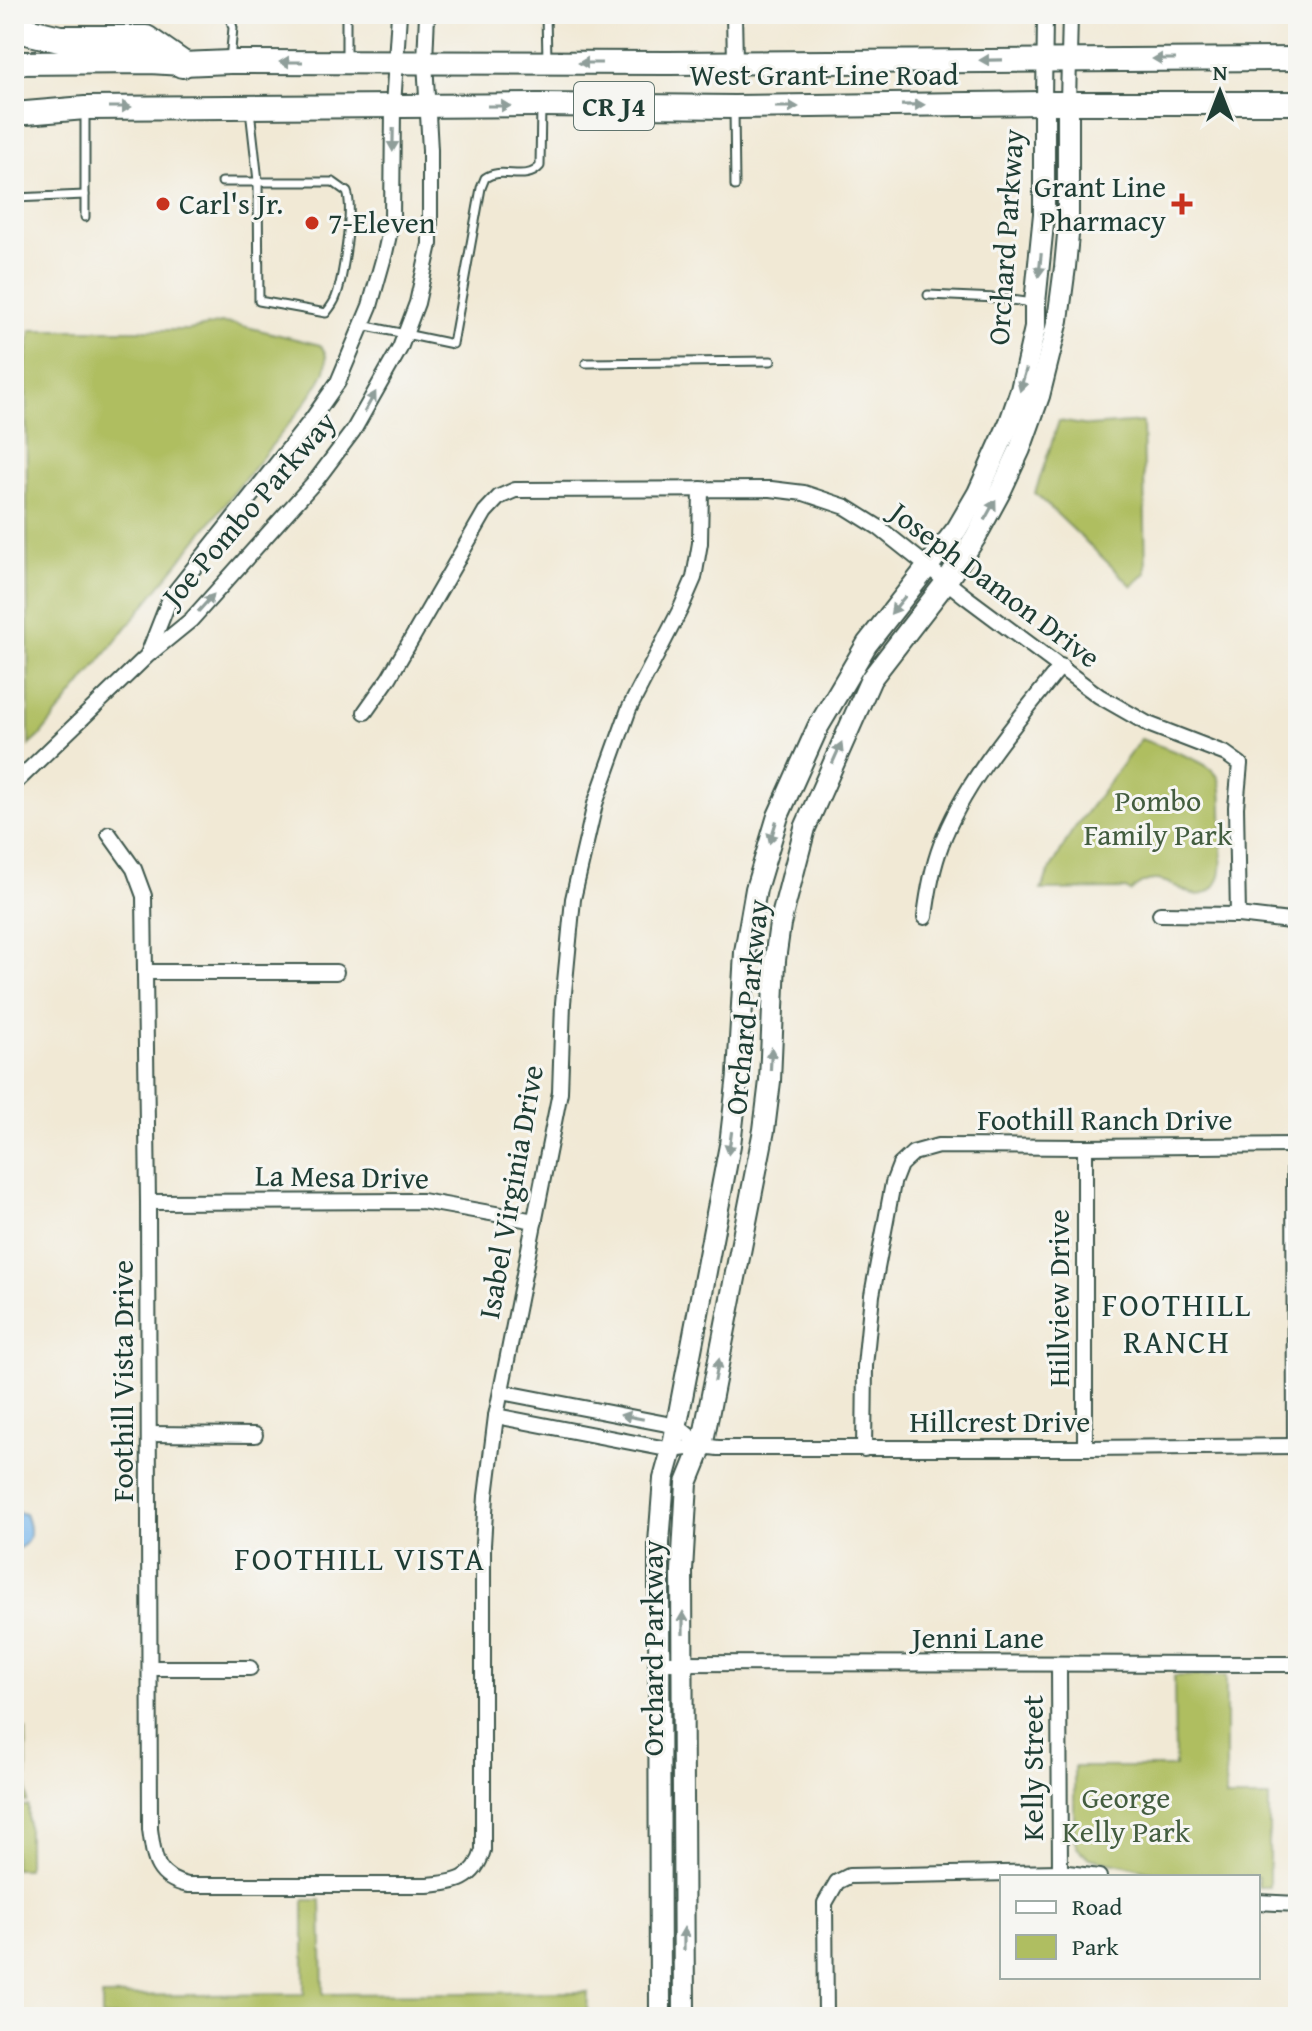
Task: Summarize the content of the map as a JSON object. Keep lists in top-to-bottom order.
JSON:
{
  "streets": {
    "main road": ["West Grant Line Road", "CR J4"],
    "street": [
      "Orchard Parkway",
      "Joe Pombo Parkway",
      "Joseph Damon Drive",
      "Foothill Ranch Drive",
      "La Mesa Drive",
      "Isabel Virginia Drive",
      "Hillview Drive",
      "Foothill Vista Drive",
      "Hillcrest Drive",
      "Jenni Lane",
      "Kelly Street"
    ]
  },
  "crossings": [
    ["West Grant Line Road", "Orchard Parkway"],
    ["West Grant Line Road", "Joe Pombo Parkway"],
    ["Orchard Parkway", "Joseph Damon Drive"],
    ["Orchard Parkway", "Hillcrest Drive"],
    ["Orchard Parkway", "Jenni Lane"],
    ["Joseph Damon Drive", "Isabel Virginia Drive"],
    ["Foothill Ranch Drive", "Hillview Drive"],
    ["Foothill Ranch Drive", "Hillcrest Drive"],
    ["La Mesa Drive", "Isabel Virginia Drive"],
    ["La Mesa Drive", "Foothill Vista Drive"],
    ["Isabel Virginia Drive", "Foothill Vista Drive"],
    ["Isabel Virginia Drive", "Hillcrest Drive"],
    ["Hillview Drive", "Hillcrest Drive"],
    ["Jenni Lane", "Kelly Street"]
  ],
  "districts": ["FOOTHILL RANCH", "FOOTHILL VISTA"],
  "parks": ["Pombo Family Park", "George Kelly Park"],
  "places": {
    "other": ["Carl's Jr.", "7-Eleven"],
    "health": ["Grant Line Pharmacy"]
  },
  "legend": ["Road", "Park"],
  "north": "top"
}
